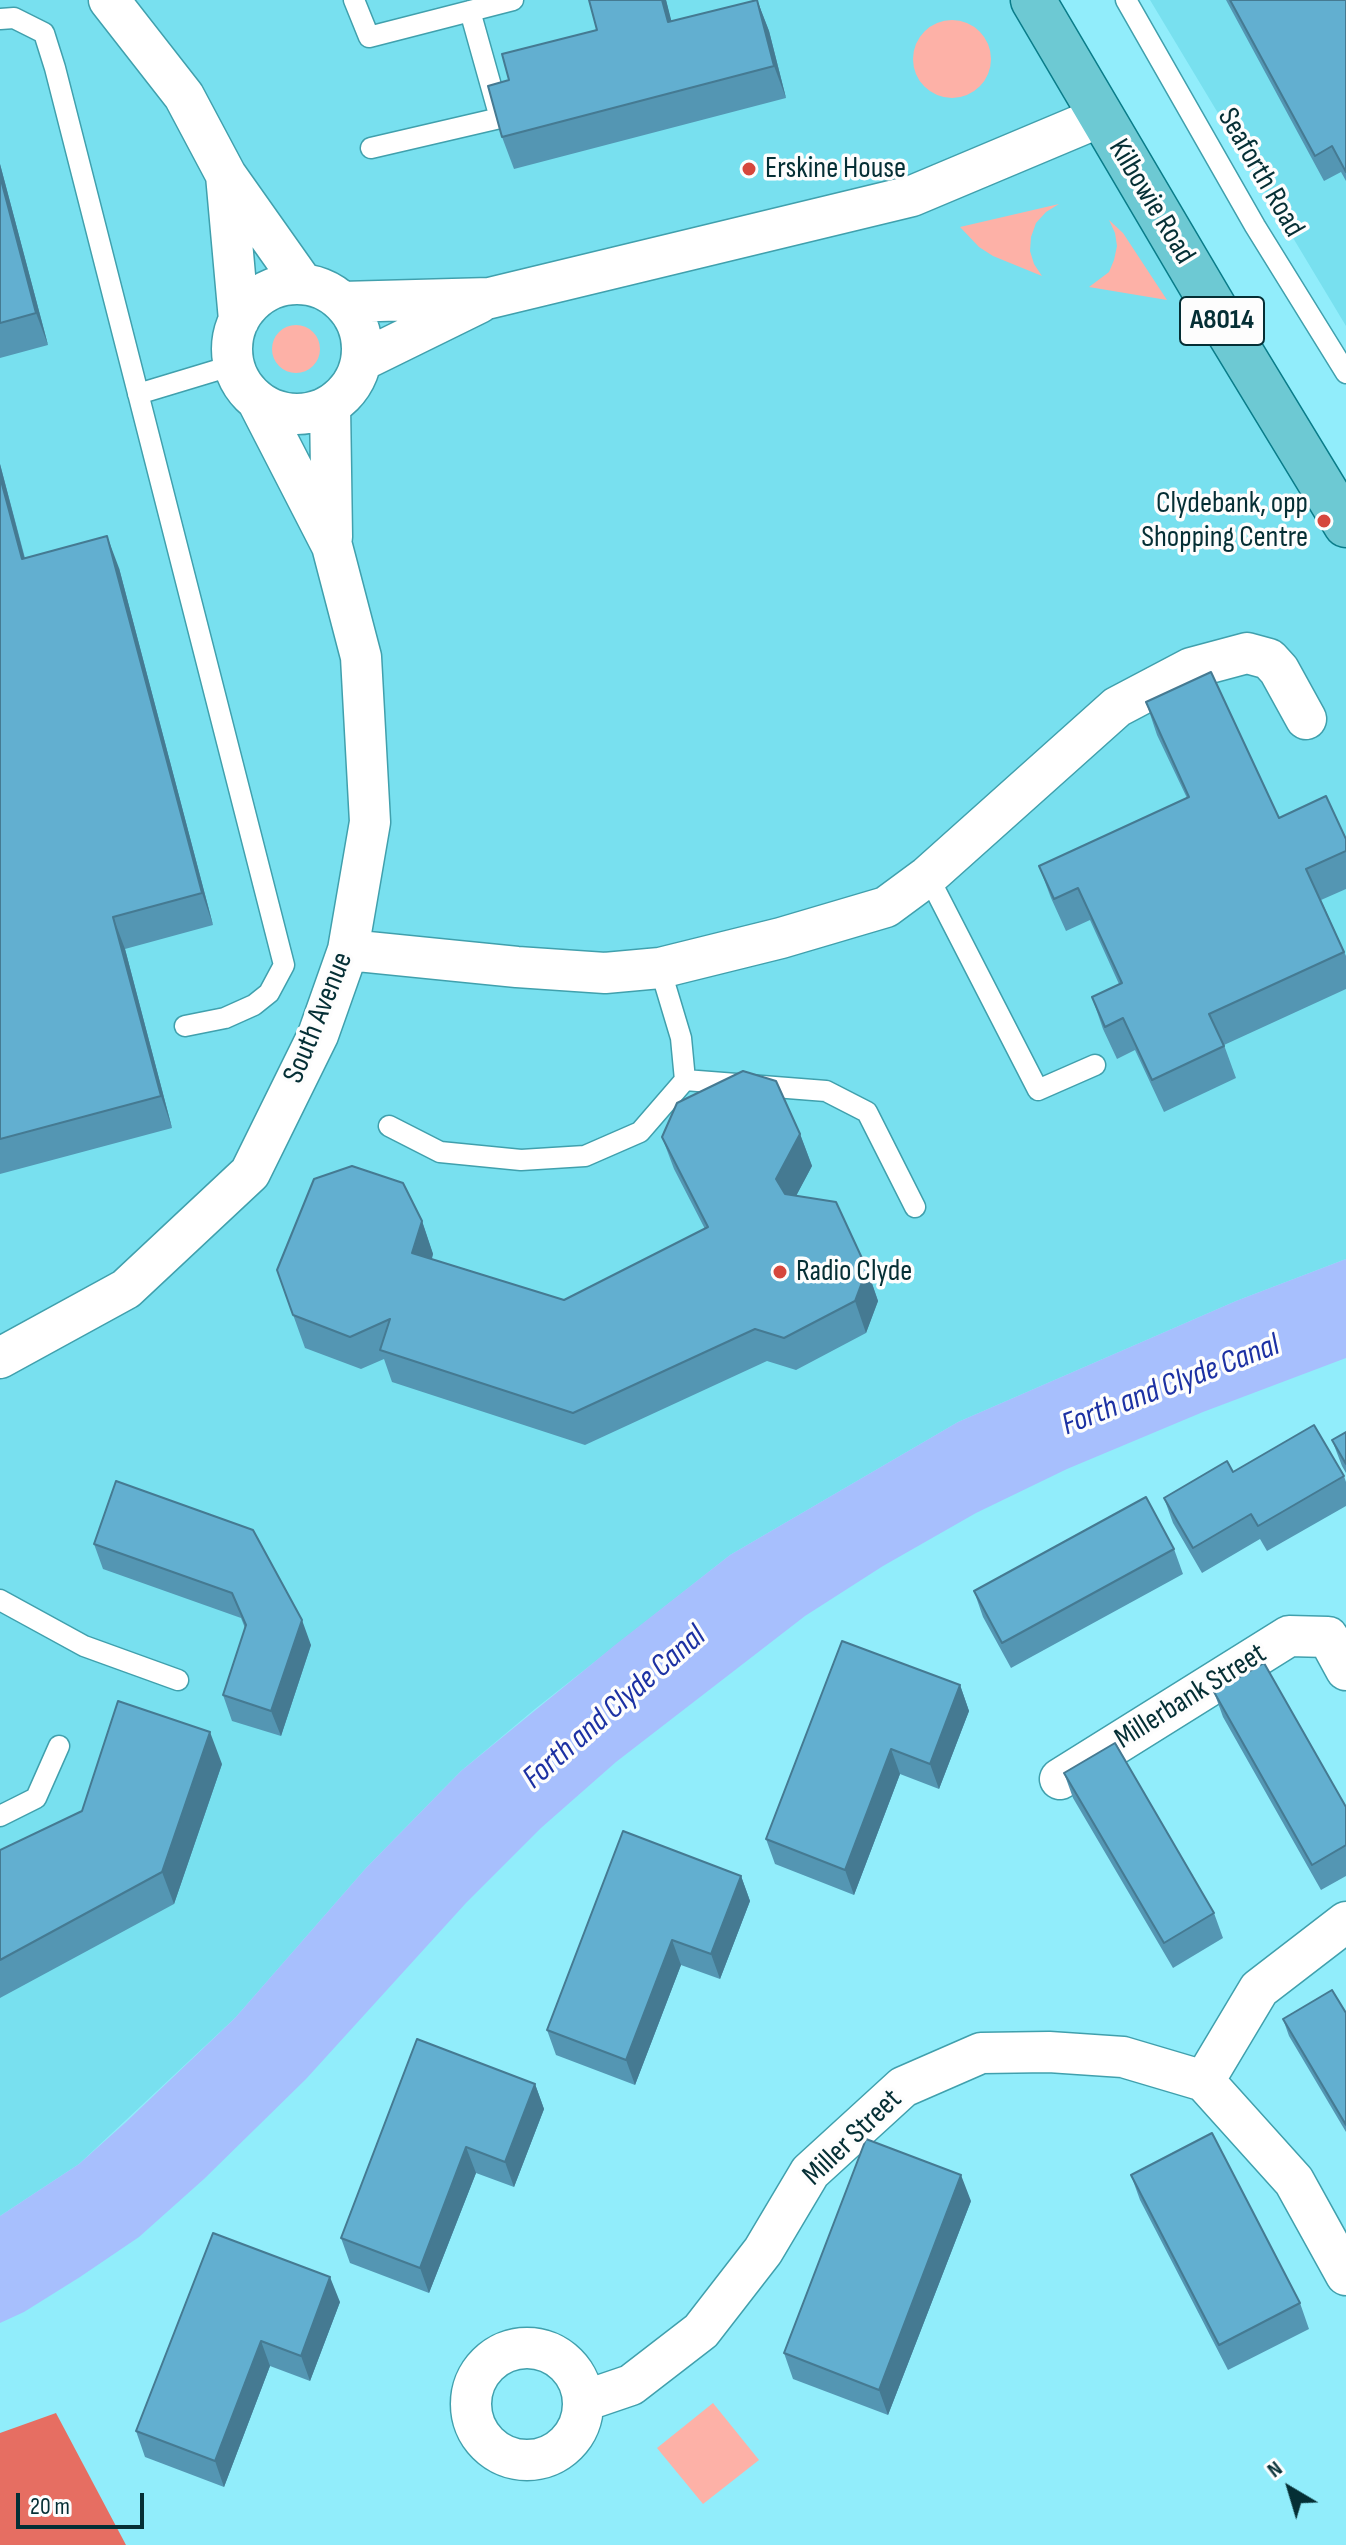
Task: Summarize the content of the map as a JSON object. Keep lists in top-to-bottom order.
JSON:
{
  "streets": {
    "main road": ["Kilbowie Road", "A8014"],
    "street": ["South Avenue", "Millerbank Street", "Miller Street"],
    "lane": ["Seaforth Road"]
  },
  "water": ["Forth and Clyde Canal"],
  "places": ["Erskine House", "Clydebank, opp Shopping Centre", "Radio Clyde"],
  "scale_bar": "20 m",
  "north": "top left"
}
